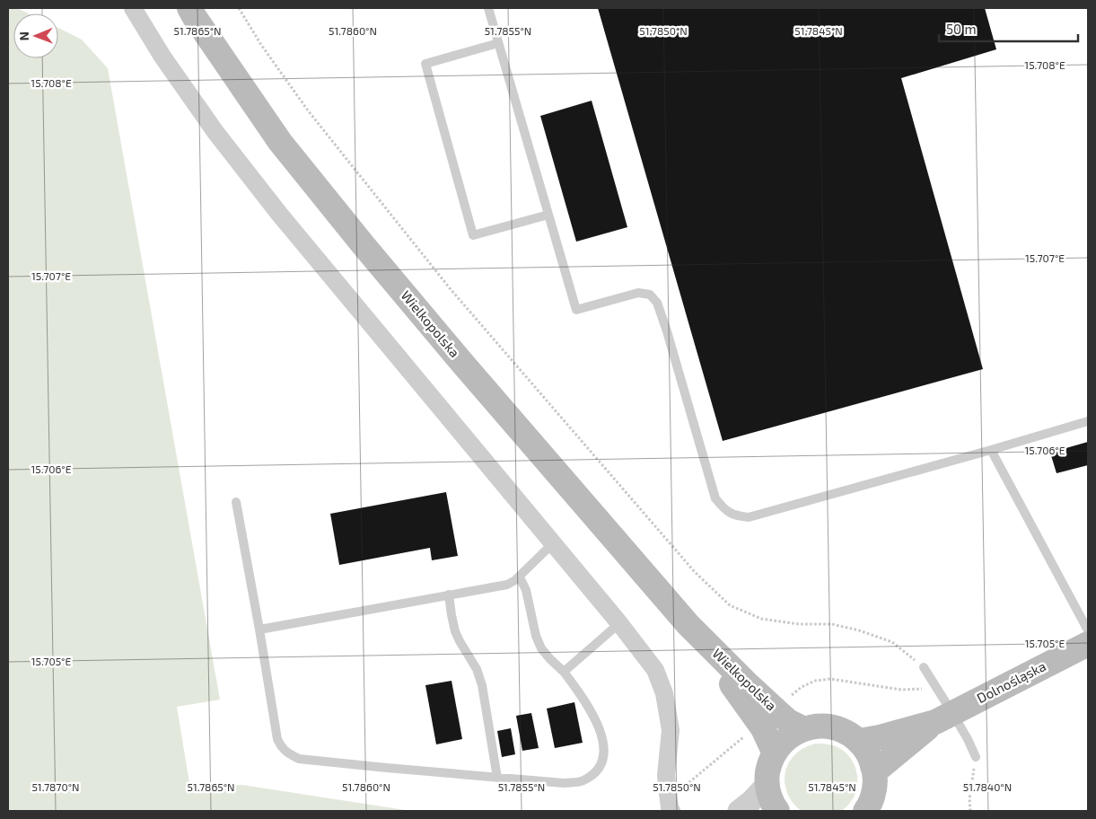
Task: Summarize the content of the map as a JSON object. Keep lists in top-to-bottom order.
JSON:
{
  "streets": {
    "main road": ["Wielkopolska", "Dolnośląska"]
  },
  "scale_bar": "50 m",
  "north": "left",
  "coordinates": [
    "51.7865°N",
    "51.7860°N",
    "51.7855°N",
    "51.7850°N",
    "51.7845°N",
    "15.708°E",
    "15.707°E",
    "15.706°E",
    "15.705°E",
    "51.7870°N",
    "51.7840°N"
  ]
}
